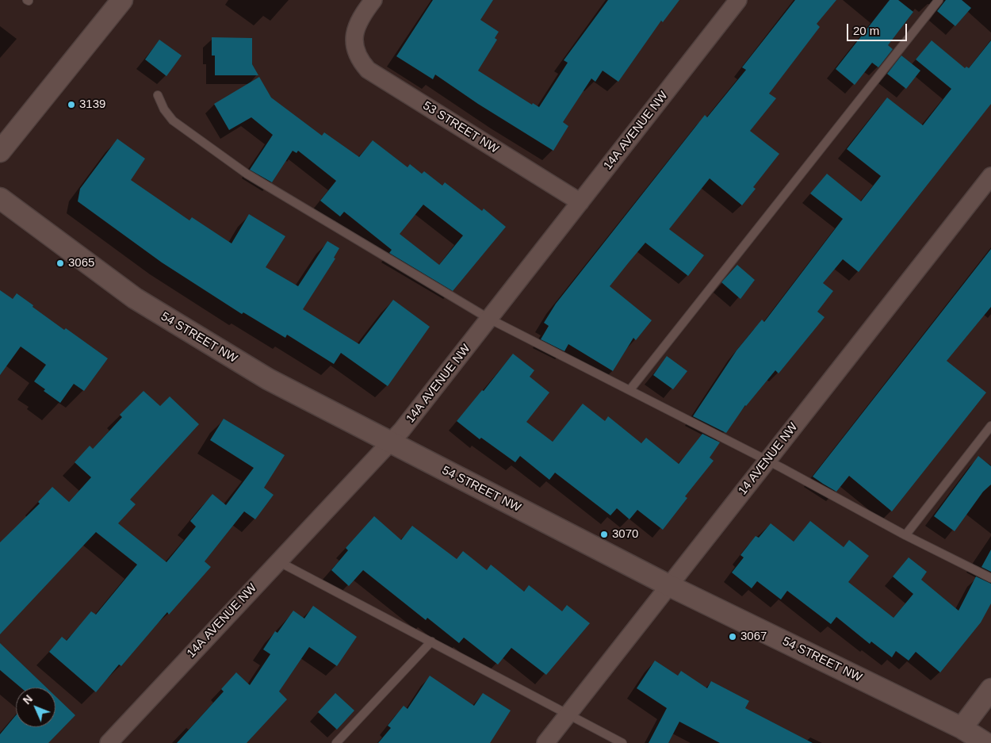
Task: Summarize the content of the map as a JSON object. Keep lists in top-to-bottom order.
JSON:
{
  "streets": {
    "street": [
      "53 STREET NW",
      "14A AVENUE NW",
      "54 STREET NW",
      "14 AVENUE NW"
    ]
  },
  "crossings": [
    ["53 STREET NW", "14A AVENUE NW"],
    ["14A AVENUE NW", "54 STREET NW"],
    ["54 STREET NW", "14 AVENUE NW"]
  ],
  "places": [
    "3139",
    "3065",
    "3070",
    "3067"
  ],
  "scale_bar": "20 m",
  "north": "top left"
}
